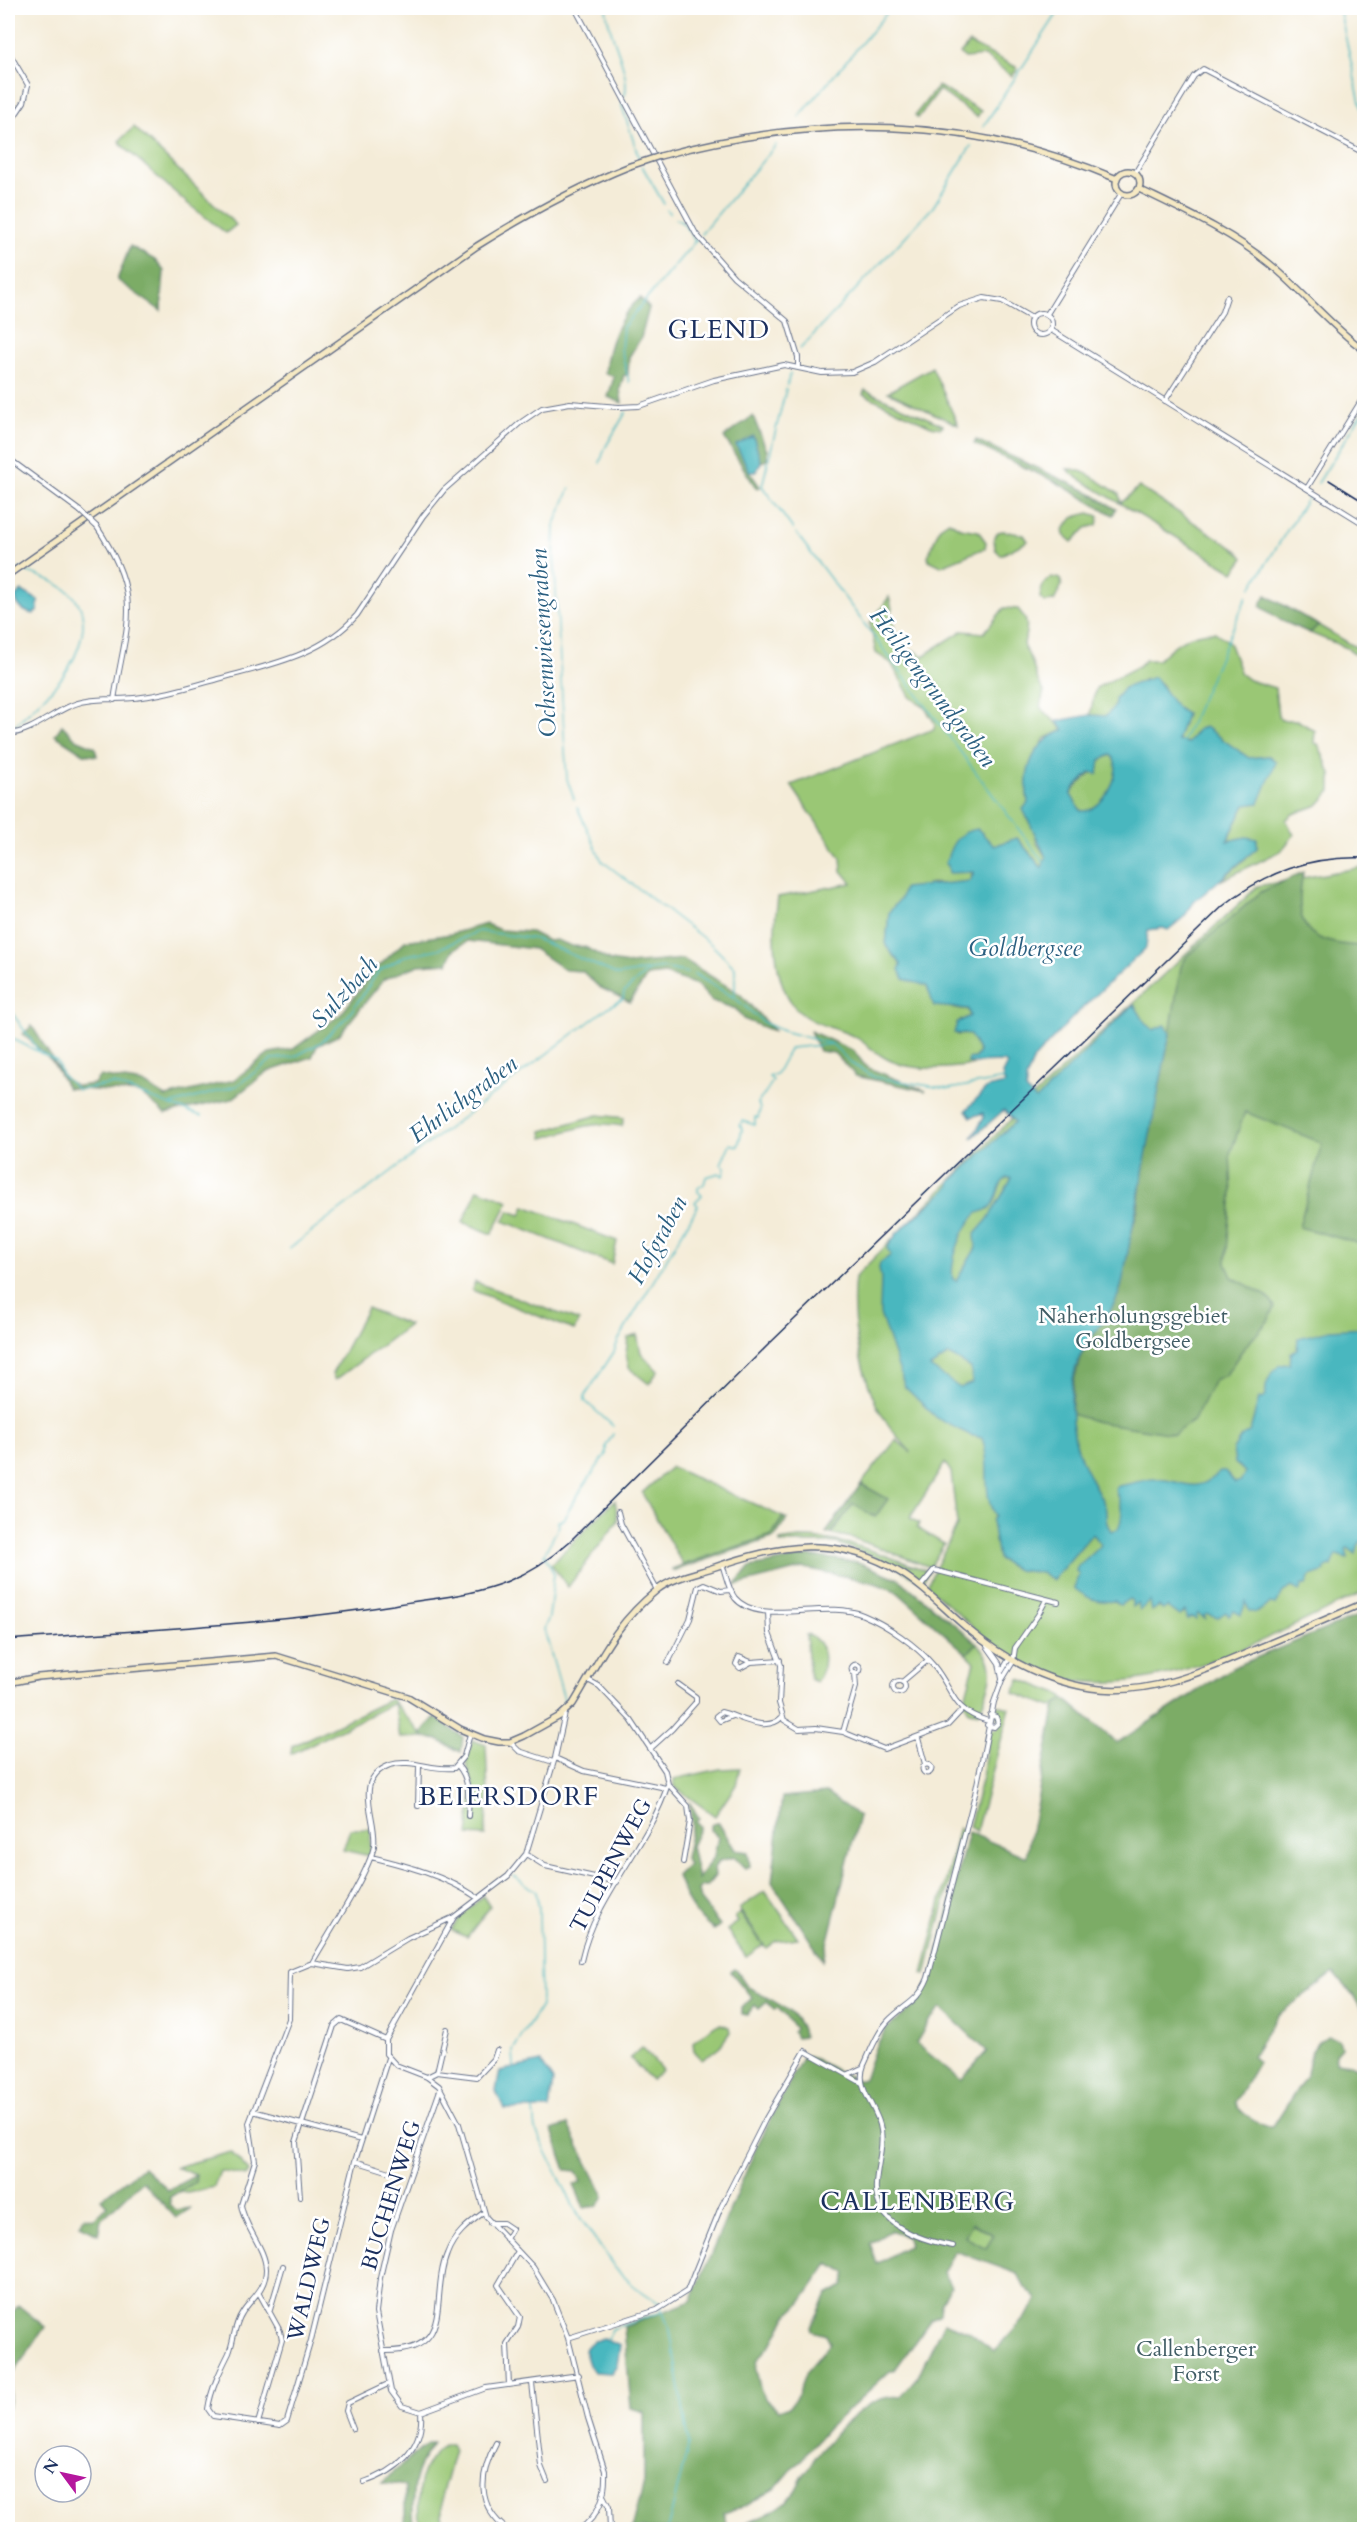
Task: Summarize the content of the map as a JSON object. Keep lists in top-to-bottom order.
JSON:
{
  "streets": {
    "street": ["TULPENWEG", "BUCHENWEG", "WALDWEG"]
  },
  "districts": ["GLEND", "BEIERSDORF", "CALLENBERG"],
  "water": [
    "Ochsenwiesengraben",
    "Heiligengrundgraben",
    "Goldbergsee",
    "Sulzbach",
    "Ehrlichgraben",
    "Hofgraben"
  ],
  "parks": ["Naherholungsgebiet Goldbergsee", "Callenberger Forst"],
  "north": "top left"
}
